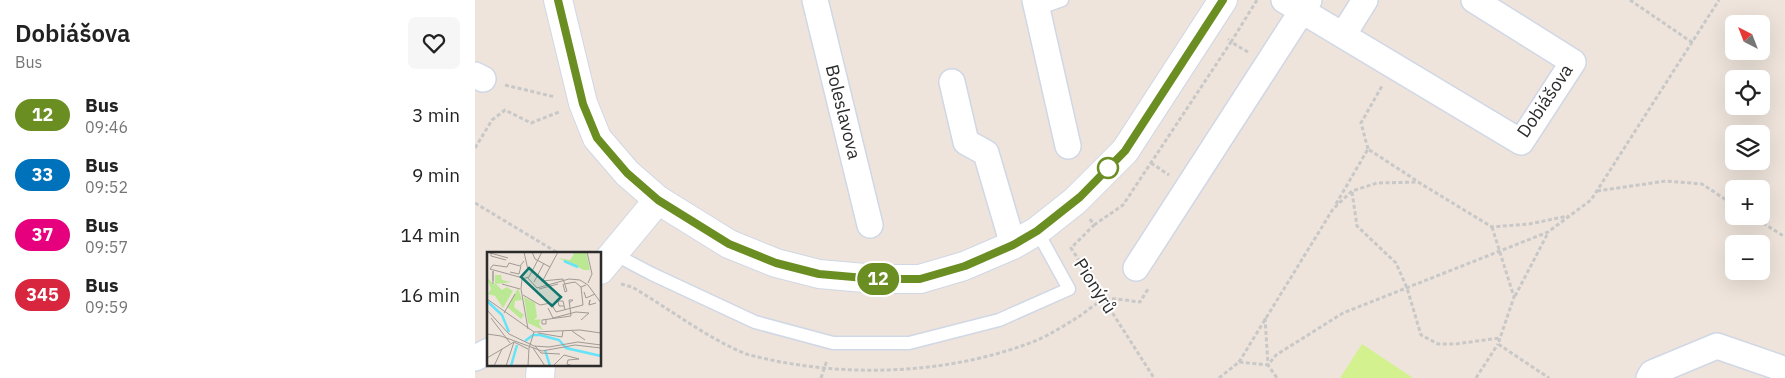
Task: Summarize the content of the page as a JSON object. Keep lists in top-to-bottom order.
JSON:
{
  "streets": {
    "street": ["Dobiášova", "Boleslavova"],
    "path": ["Pionýrů"]
  },
  "lines": ["bus line 12"],
  "north": "top left",
  "page": {
    "heading": ["Dobiášova", "Bus"],
    "on_map": "12",
    "map_buttons": ["+", "−"],
    "list": [
      {
        "mark": "12",
        "name": "Bus",
        "note": "09:46",
        "value": "3 min"
      },
      {
        "mark": "33",
        "name": "Bus",
        "note": "09:52",
        "value": "9 min"
      },
      {
        "mark": "37",
        "name": "Bus",
        "note": "09:57",
        "value": "14 min"
      },
      {
        "mark": "345",
        "name": "Bus",
        "note": "09:59",
        "value": "16 min"
      }
    ]
  }
}
